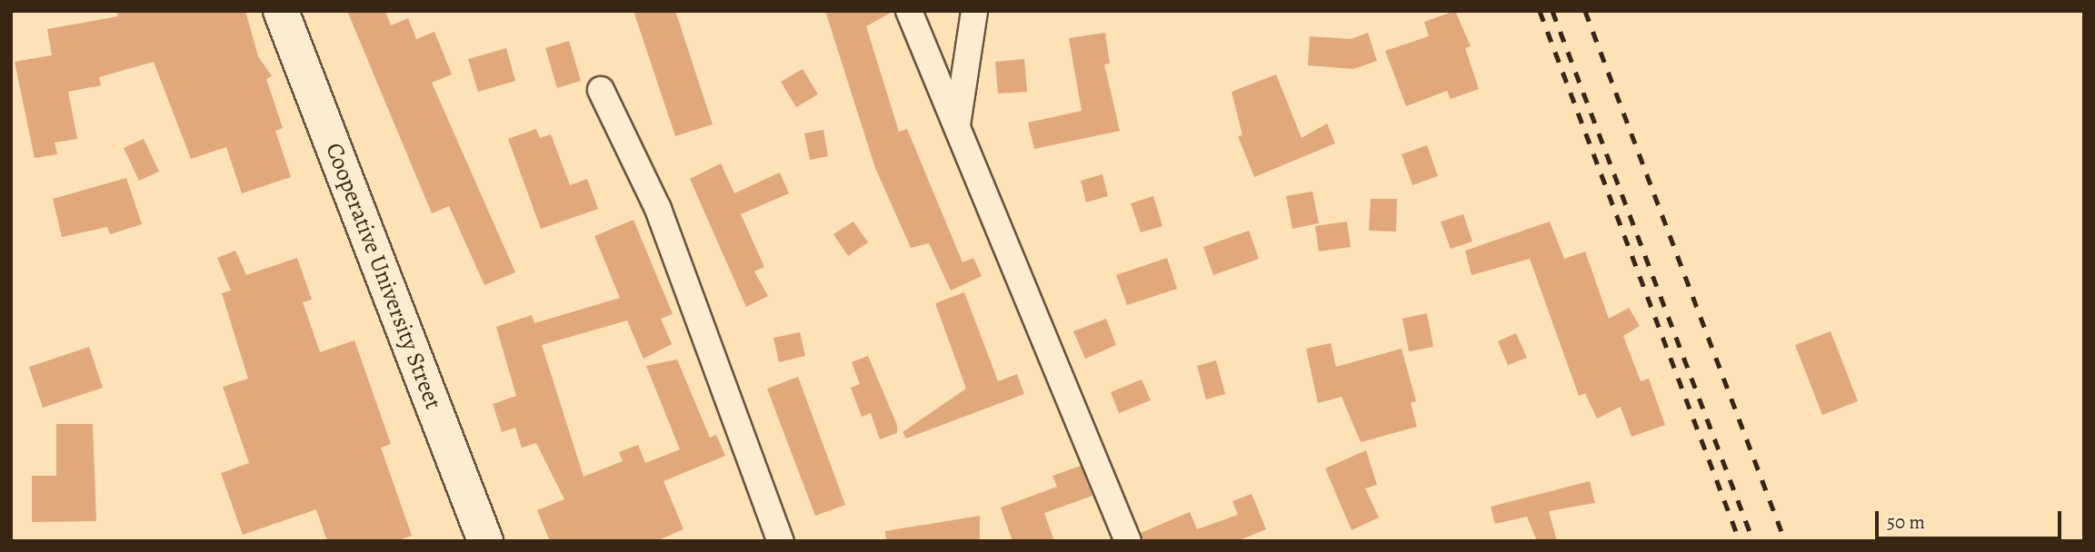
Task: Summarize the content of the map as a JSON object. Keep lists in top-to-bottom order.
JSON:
{
  "streets": {
    "street": ["Cooperative University Street"]
  },
  "scale_bar": "50 m"
}
